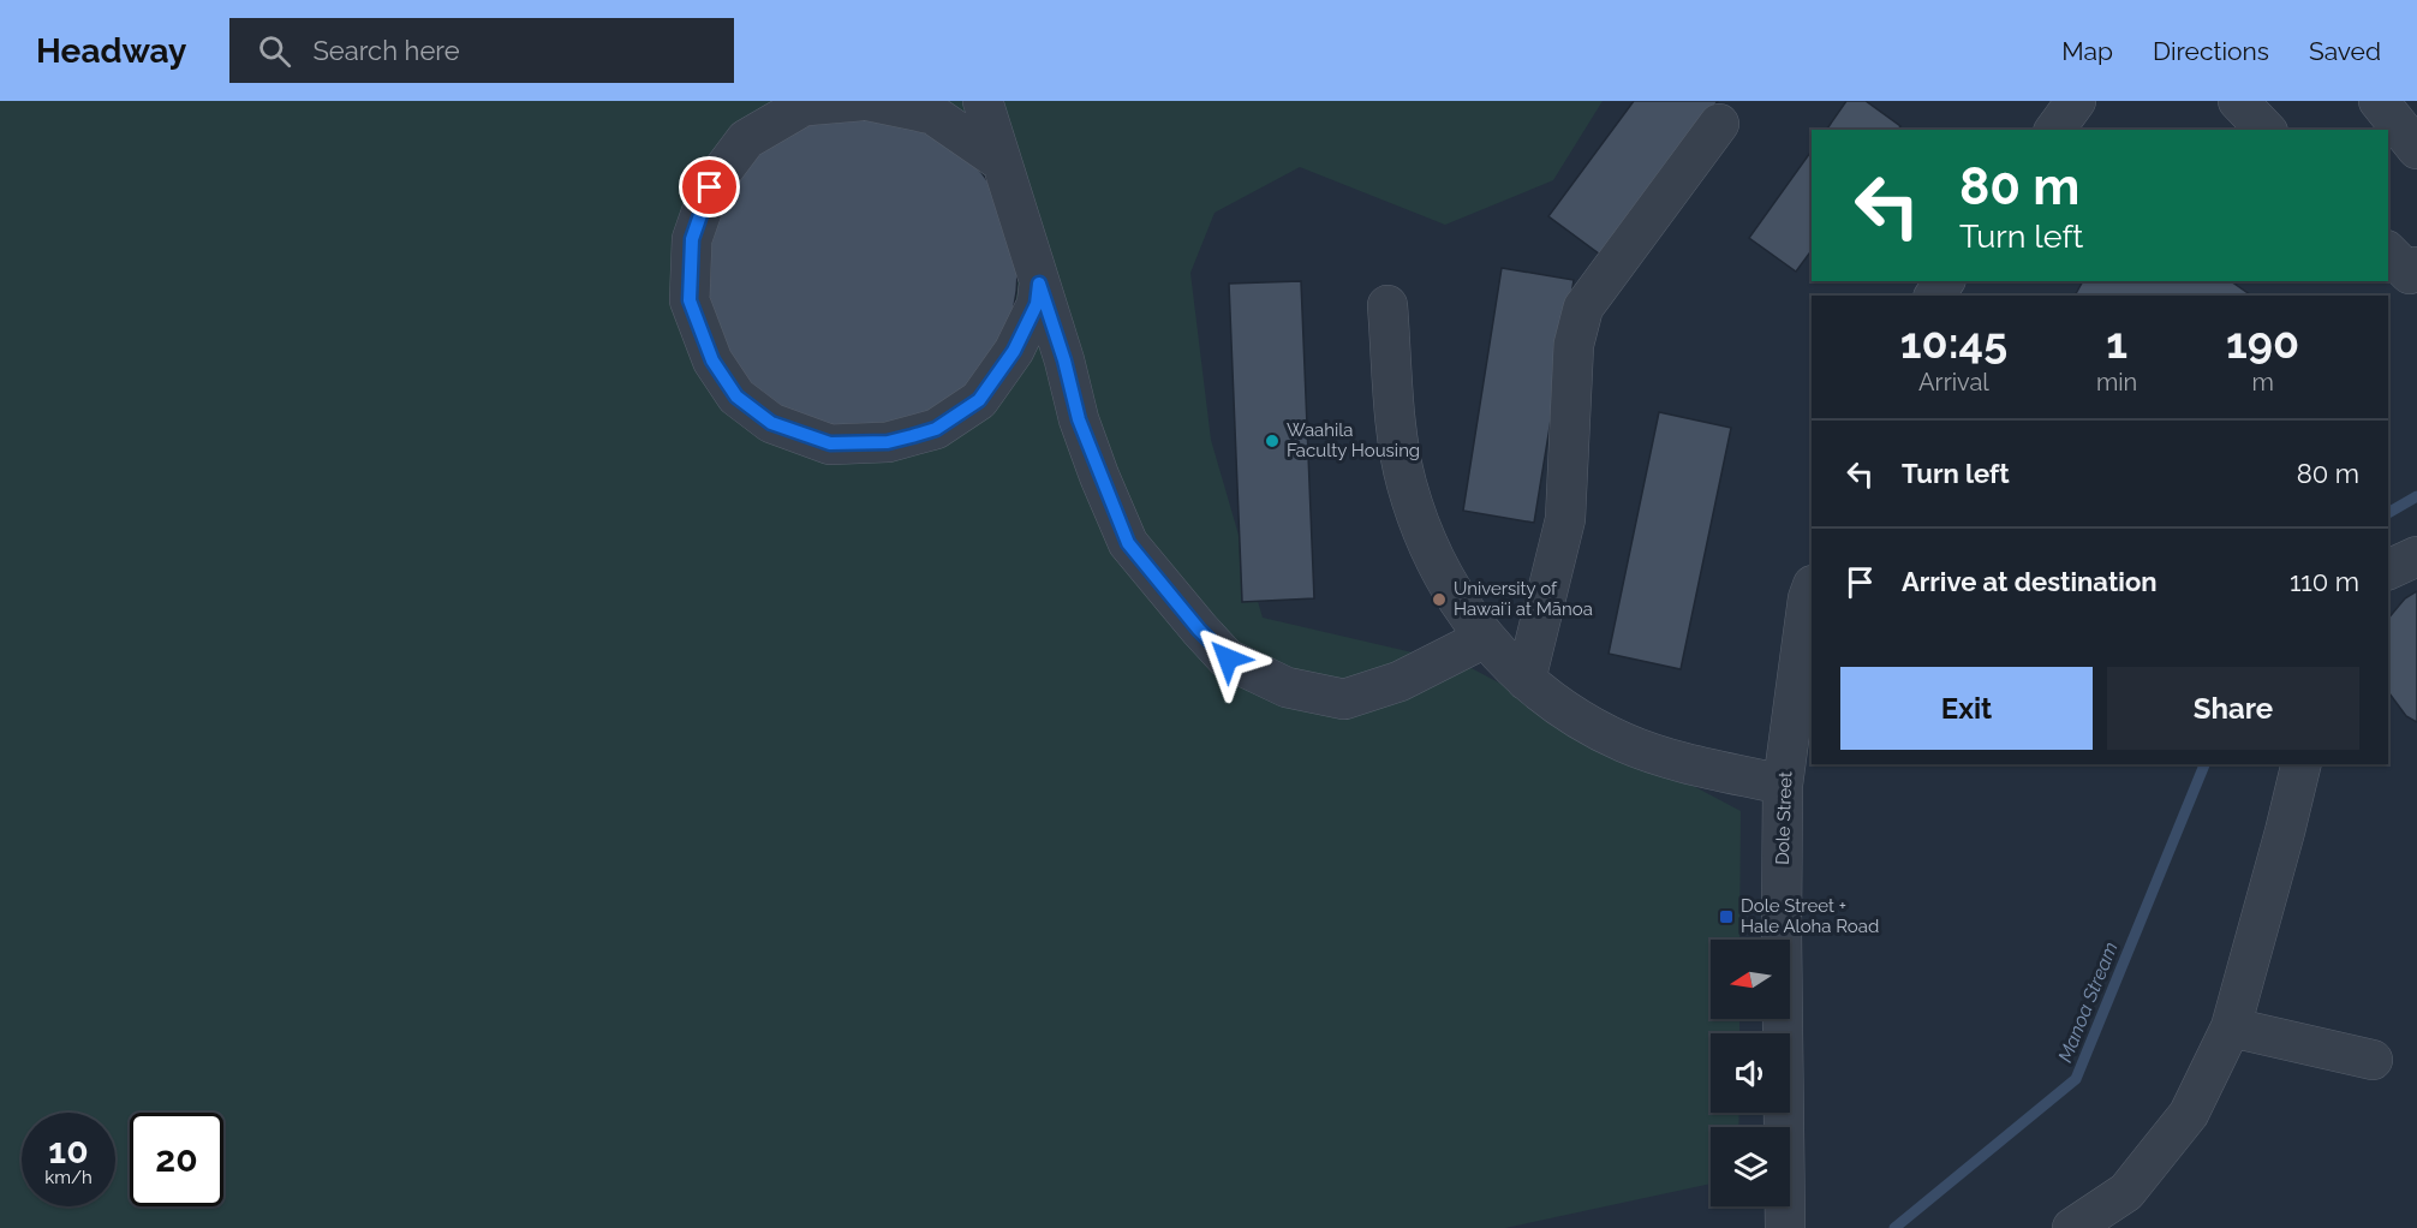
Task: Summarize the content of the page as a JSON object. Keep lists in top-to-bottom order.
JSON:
{
  "streets": {
    "street": ["Dole Street"]
  },
  "water": ["Manoa Stream"],
  "places": {
    "other": ["Waahila Faculty Housing", "University of Hawaiʻi at Mānoa"],
    "transit": ["Dole Street + Hale Aloha Road"]
  },
  "north": "left",
  "page": {
    "header": "Headway",
    "search": "Search here",
    "nav": ["Map", "Directions", "Saved"],
    "turn": ["80 m", "Turn left"],
    "eta": [
      "10:45",
      "Arrival",
      "1",
      "min",
      "190",
      "m"
    ],
    "list": [
      {
        "name": "Turn left",
        "value": "80 m"
      },
      {
        "name": "Arrive at destination",
        "value": "110 m"
      }
    ],
    "buttons": ["Exit", "Share"],
    "speed": "10 km/h",
    "limit": "20"
  }
}
